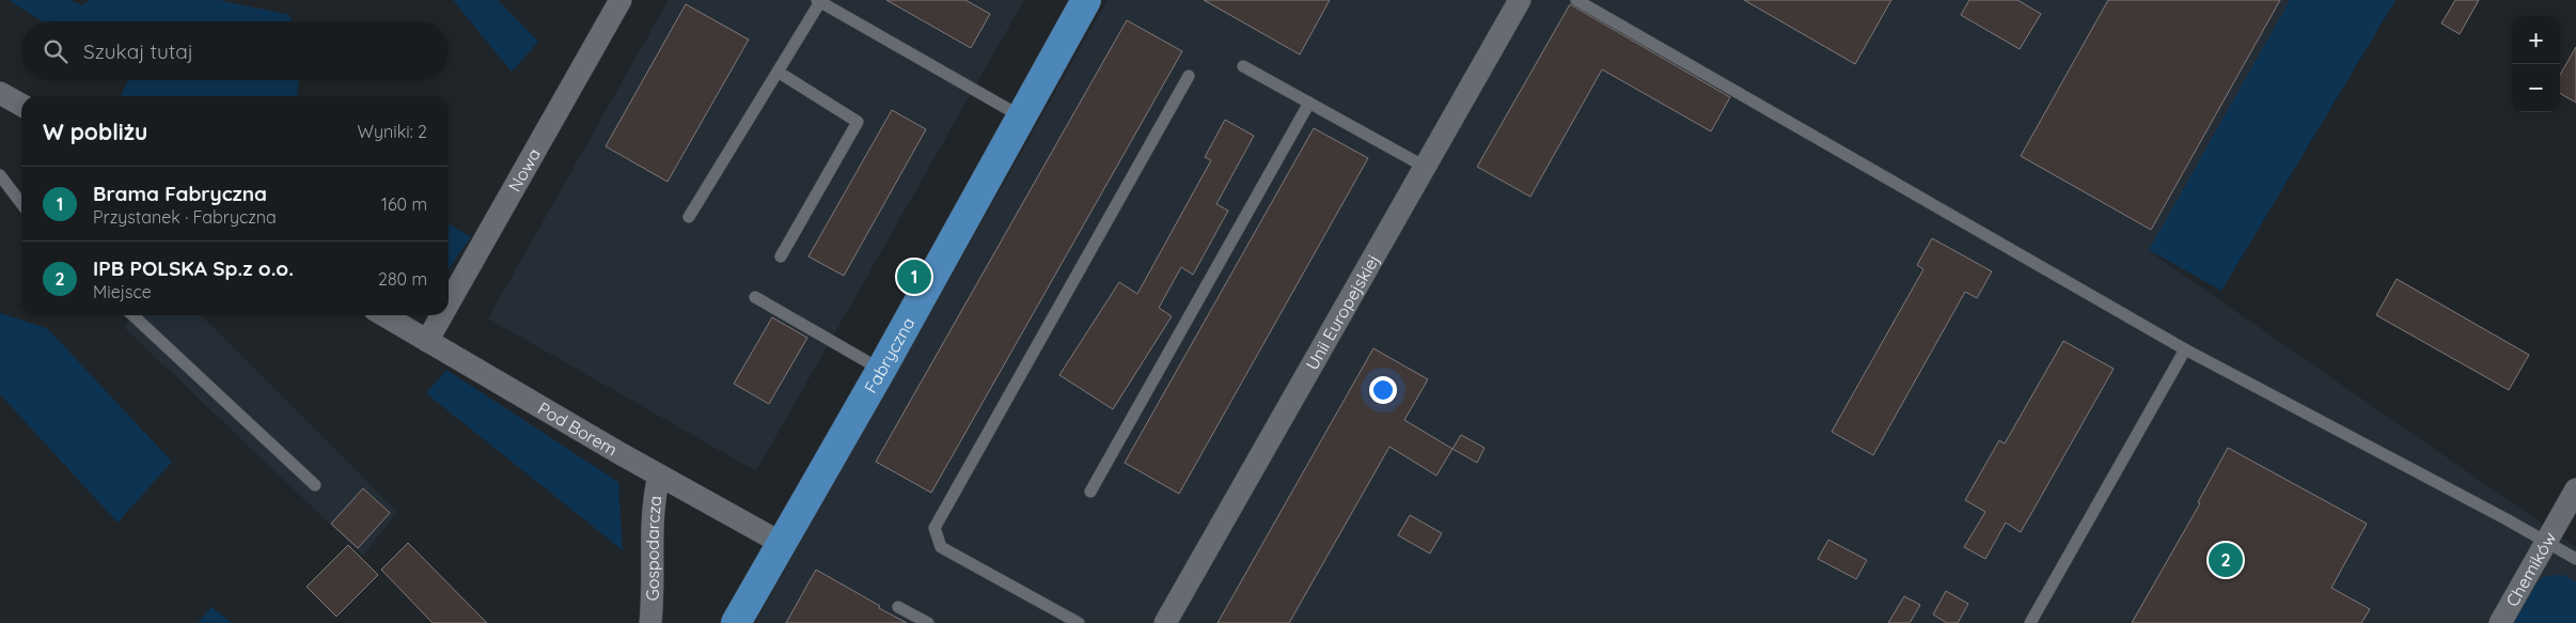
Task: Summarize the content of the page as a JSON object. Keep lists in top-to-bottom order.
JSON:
{
  "streets": {
    "main road": ["Fabryczna"],
    "street": [
      "Nowa",
      "Unii Europejskiej",
      "Pod Borem",
      "Gospodarcza",
      "Chemików"
    ]
  },
  "crossings": [
    ["Nowa", "Pod Borem"],
    ["Fabryczna", "Pod Borem"],
    ["Pod Borem", "Gospodarcza"]
  ],
  "page": {
    "map_buttons": ["+", "−"],
    "search": "Szukaj tutaj",
    "heading": ["W pobliżu", "Wyniki: 2"],
    "list": [
      {
        "mark": "1",
        "name": "Brama Fabryczna",
        "note": "Przystanek · Fabryczna",
        "value": "160 m"
      },
      {
        "mark": "2",
        "name": "IPB POLSKA Sp.z o.o.",
        "note": "Miejsce",
        "value": "280 m"
      }
    ],
    "pins": ["1", "2"]
  }
}
